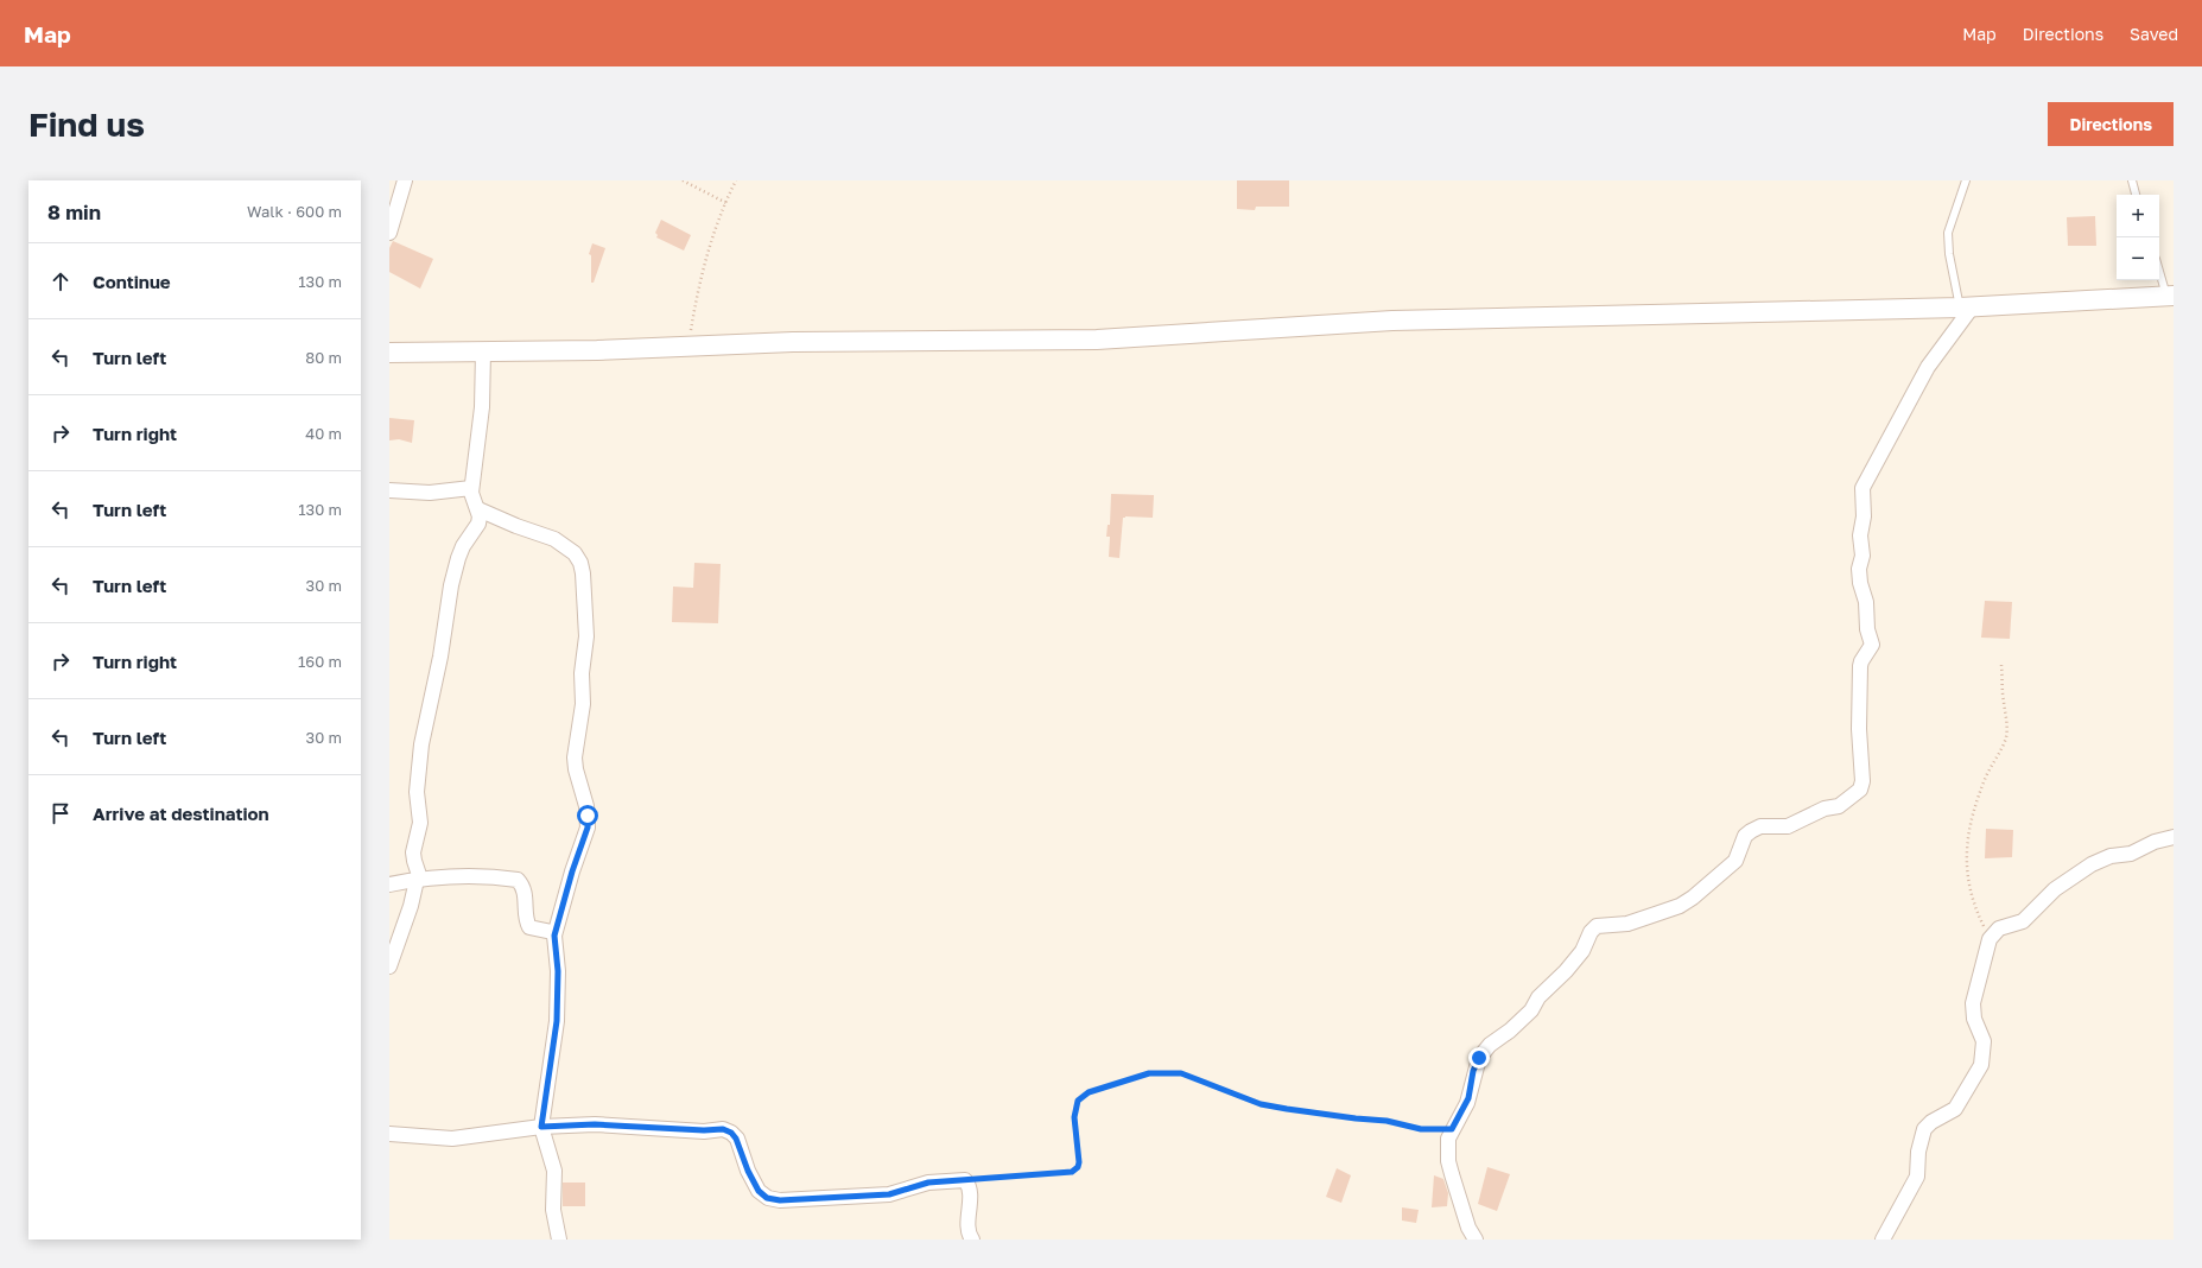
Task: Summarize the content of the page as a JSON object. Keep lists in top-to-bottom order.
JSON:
{
  "page": {
    "header": "Map",
    "nav": ["Map", "Directions", "Saved"],
    "buttons": "Directions",
    "title": "Find us",
    "heading": ["8 min", "Walk · 600 m"],
    "map_buttons": ["+", "−"],
    "list": [
      ["Continue", "130 m"],
      ["Turn left", "80 m"],
      ["Turn right", "40 m"],
      ["Turn left", "130 m"],
      ["Turn left", "30 m"],
      ["Turn right", "160 m"],
      ["Turn left", "30 m"],
      "Arrive at destination"
    ]
  }
}
